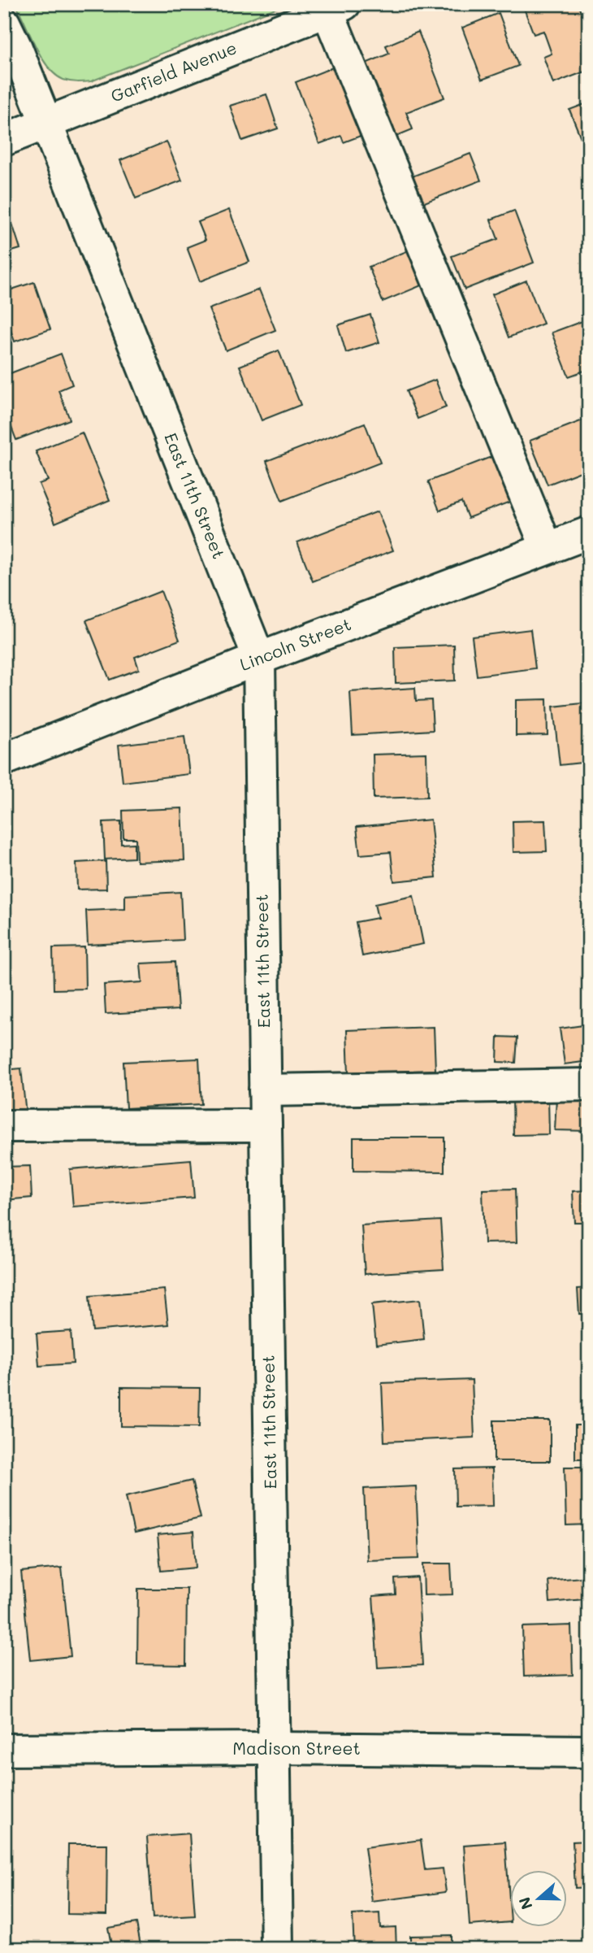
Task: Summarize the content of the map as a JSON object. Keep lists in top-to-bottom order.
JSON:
{
  "streets": {
    "street": [
      "Garfield Avenue",
      "East 11th Street",
      "Lincoln Street",
      "Madison Street"
    ]
  },
  "crossings": [
    ["Garfield Avenue", "East 11th Street"],
    ["East 11th Street", "Lincoln Street"],
    ["East 11th Street", "Madison Street"]
  ],
  "north": "left"
}
